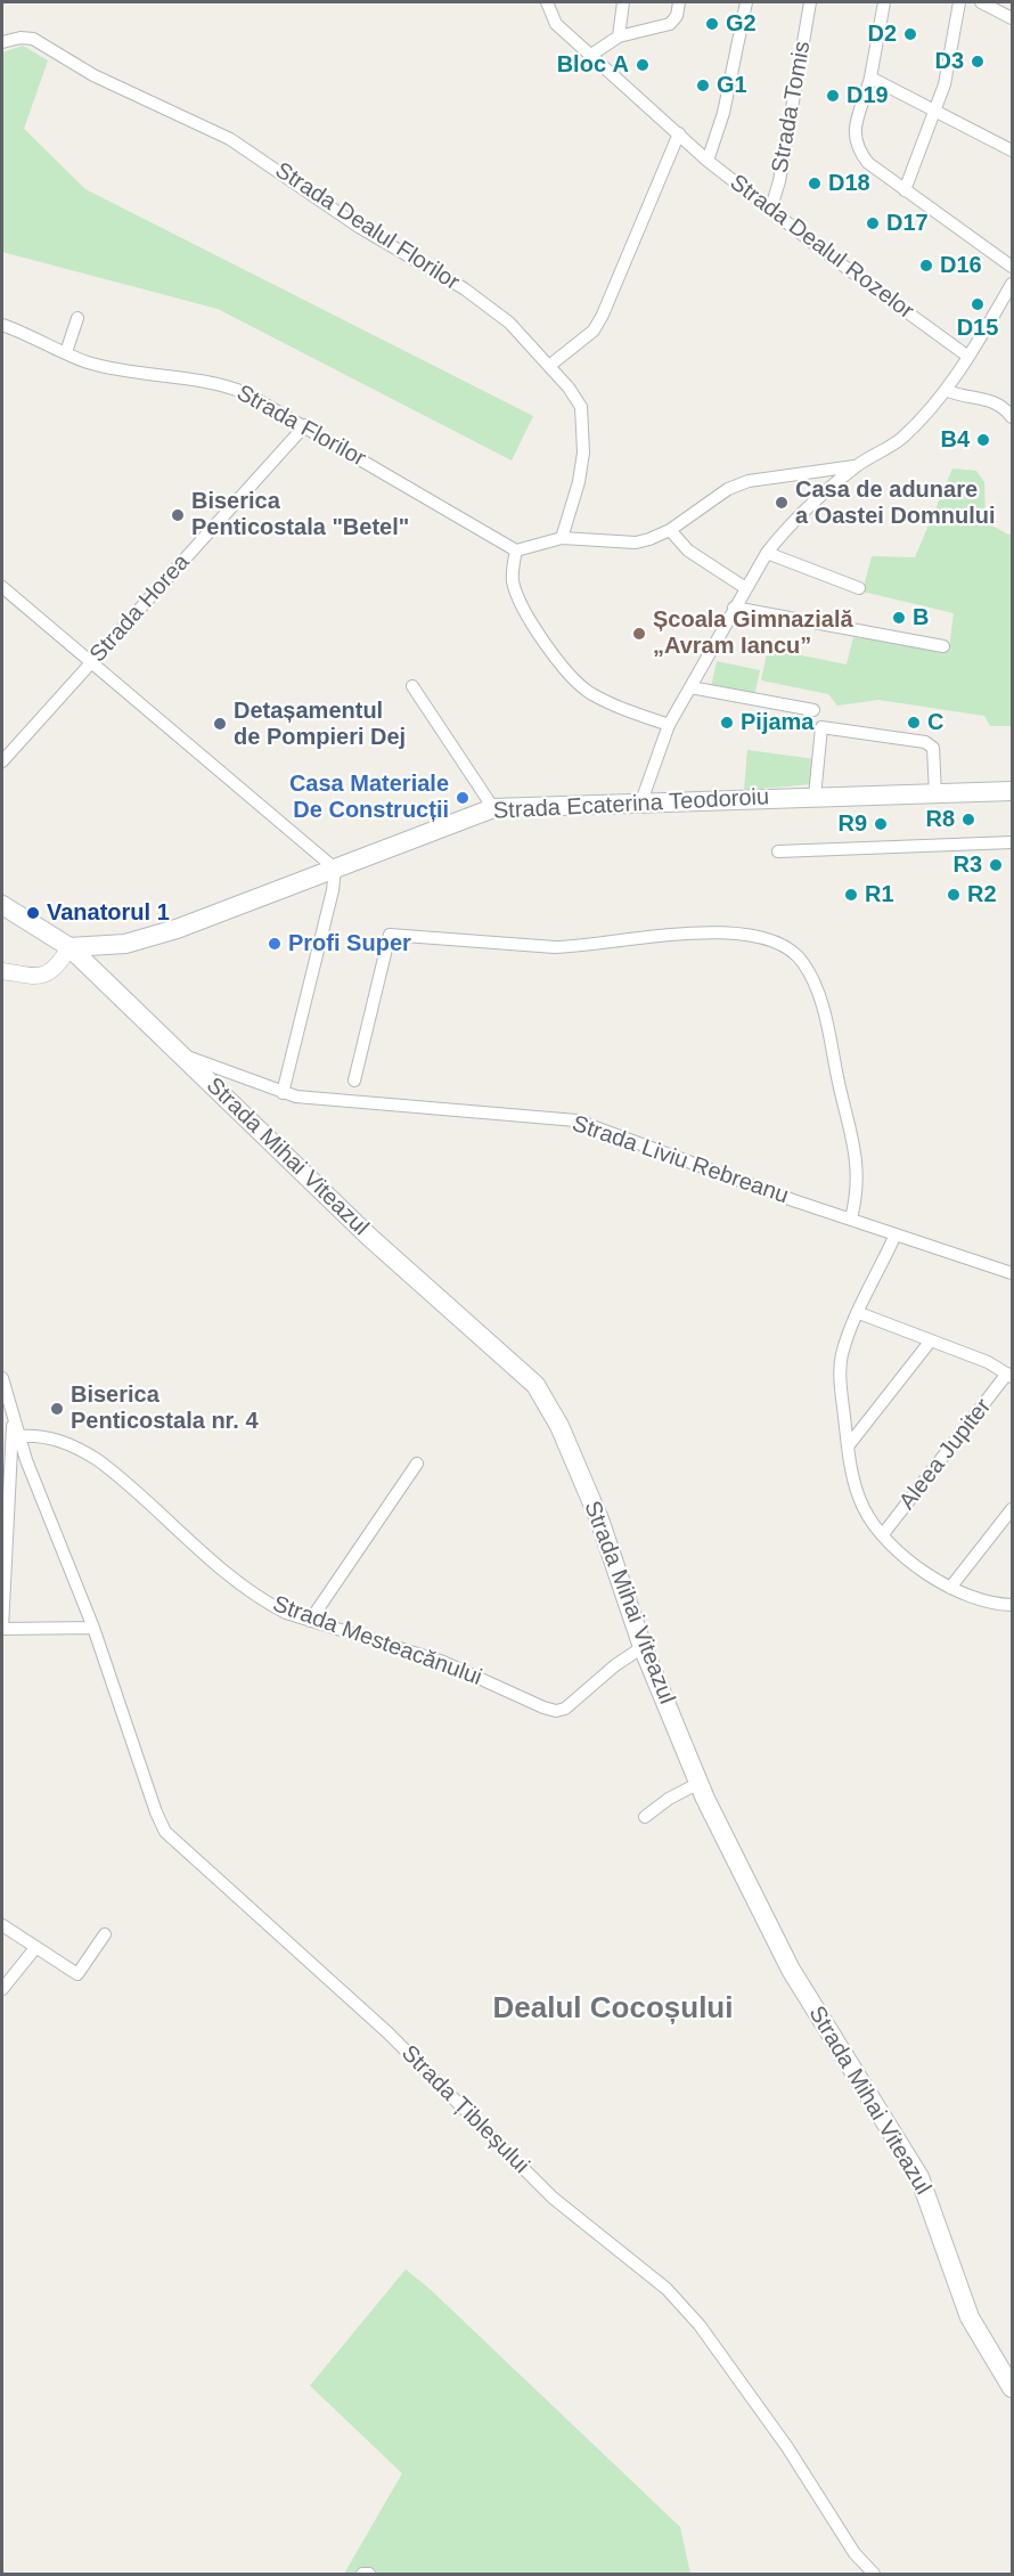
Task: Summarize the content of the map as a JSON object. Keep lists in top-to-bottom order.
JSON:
{
  "streets": {
    "main road": ["Strada Ecaterina Teodoroiu", "Strada Mihai Viteazul"],
    "street": [
      "Strada Tomis",
      "Strada Dealul Florilor",
      "Strada Dealul Rozelor",
      "Strada Florilor",
      "Strada Horea",
      "Strada Liviu Rebreanu",
      "Aleea Jupiter",
      "Strada Mesteacănului",
      "Strada Țibleșului"
    ]
  },
  "crossings": [
    ["Strada Tomis", "Strada Dealul Rozelor"],
    ["Strada Florilor", "Strada Horea"],
    ["Strada Ecaterina Teodoroiu", "Strada Mihai Viteazul"],
    ["Strada Mihai Viteazul", "Strada Liviu Rebreanu"],
    ["Strada Mihai Viteazul", "Strada Mesteacănului"],
    ["Strada Mesteacănului", "Strada Țibleșului"]
  ],
  "districts": ["Dealul Cocoșului"],
  "places": [
    "G2",
    "D2",
    "D3",
    "Bloc A",
    "G1",
    "D19",
    "D18",
    "D17",
    "D16",
    "D15",
    "B4",
    "Casa de adunare a Oastei Domnului",
    "Biserica Penticostala \"Betel\"",
    "B",
    "Școala Gimnazială „Avram Iancu”",
    "Pijama",
    "C",
    "Detașamentul de Pompieri Dej",
    "Casa Materiale De Construcții",
    "R8",
    "R9",
    "R3",
    "R1",
    "R2",
    "Vanatorul 1",
    "Profi Super",
    "Biserica Penticostala nr. 4"
  ]
}
